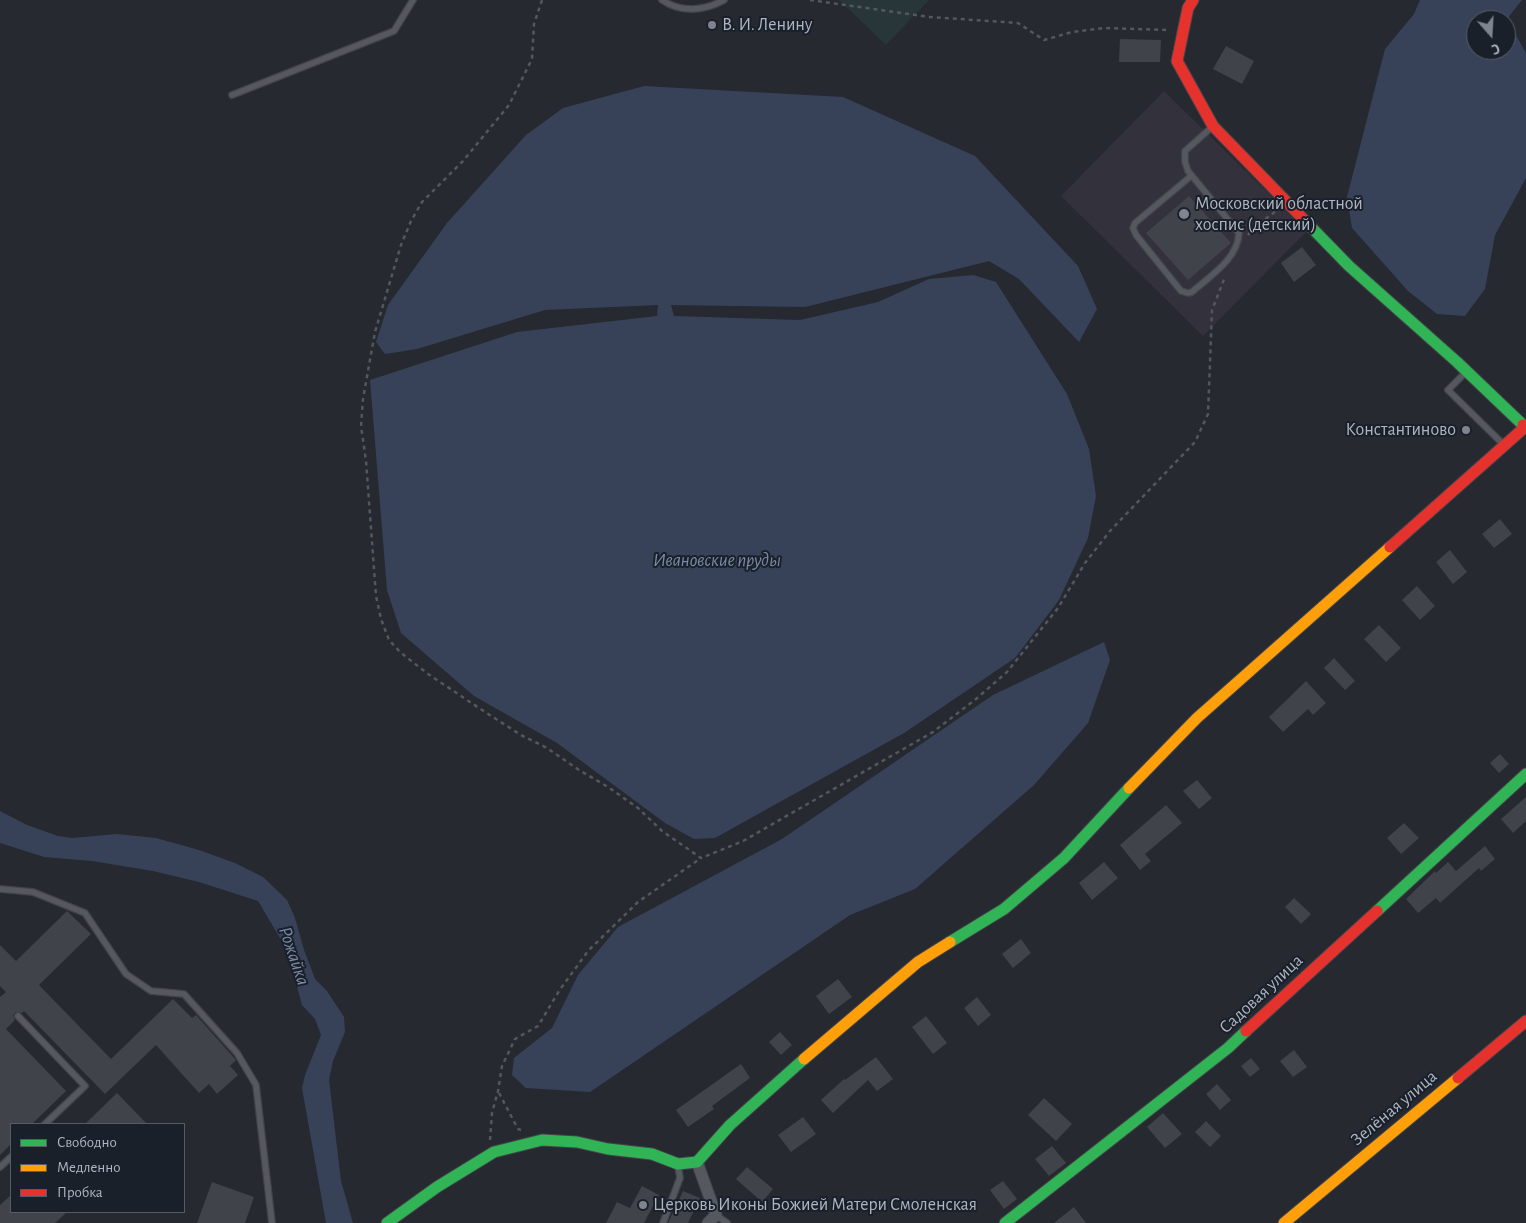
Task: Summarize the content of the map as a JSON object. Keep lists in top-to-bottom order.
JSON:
{
  "streets": {
    "street": ["Садовая улица", "Зелёная улица"]
  },
  "water": ["Ивановские пруды", "Рожайка"],
  "places": [
    "В. И. Ленину",
    "Московский областной хоспис (детский)",
    "Константиново",
    "Церковь Иконы Божией Матери Смоленская"
  ],
  "legend": ["Свободно", "Медленно", "Пробка"],
  "north": "bottom"
}
